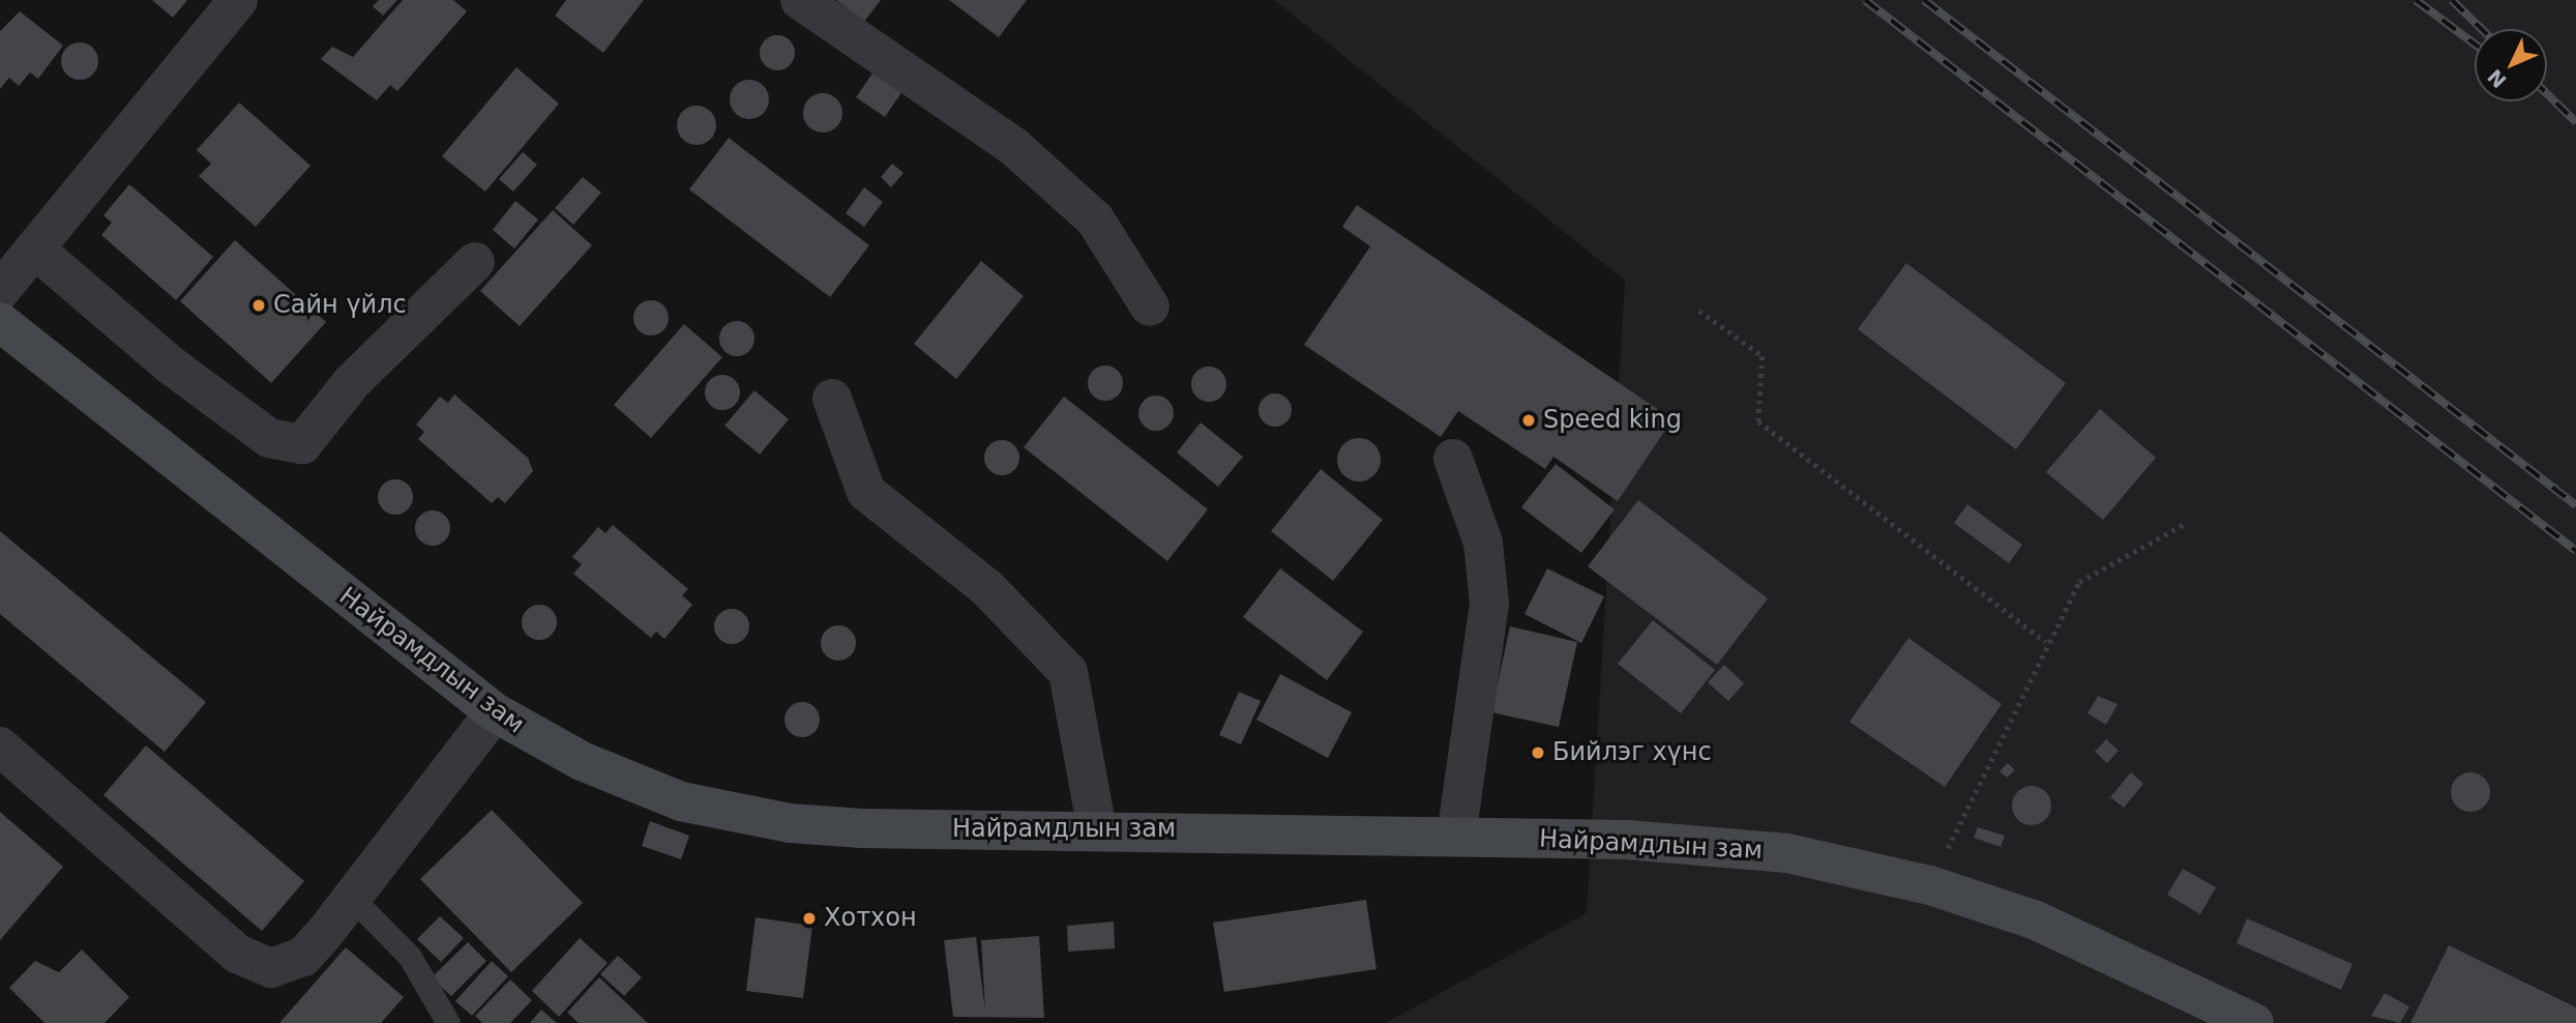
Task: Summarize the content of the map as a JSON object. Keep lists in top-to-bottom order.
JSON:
{
  "streets": {
    "main road": ["Найрамдлын зам"]
  },
  "places": [
    "Сайн үйлс",
    "Speed king",
    "Бийлэг хүнс",
    "Хотхон"
  ],
  "north": "bottom left"
}
